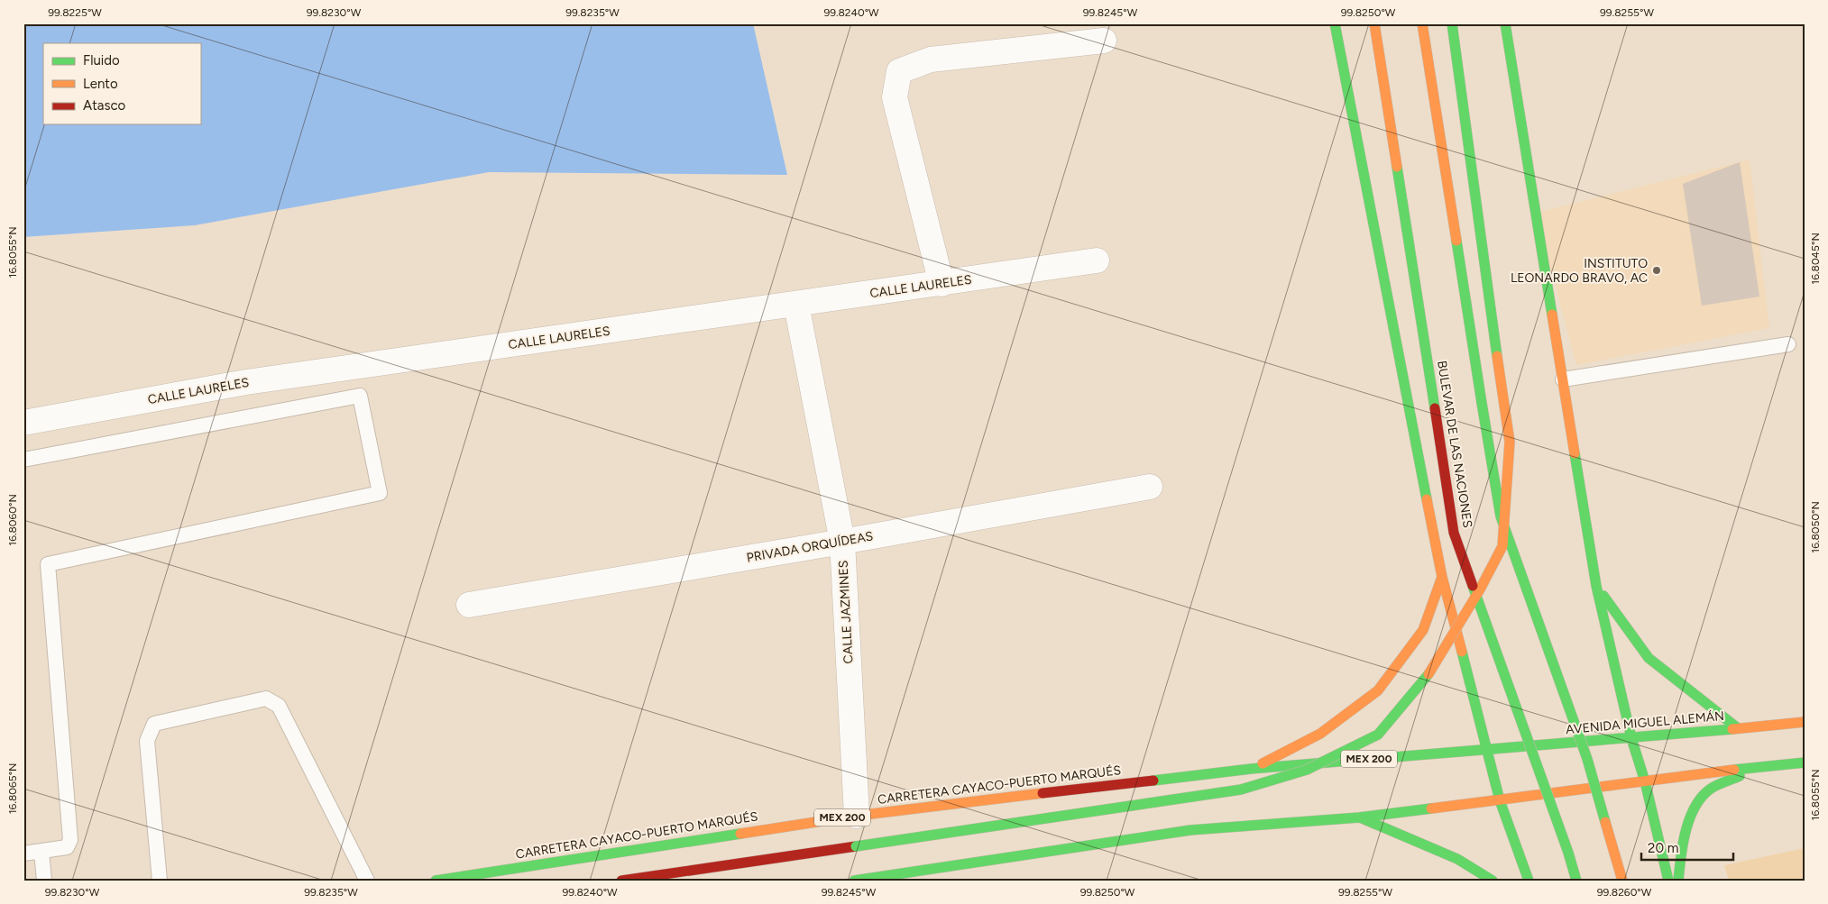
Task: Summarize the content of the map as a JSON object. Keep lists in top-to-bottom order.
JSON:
{
  "streets": {
    "main road": [
      "BULEVAR DE LAS NACIONES",
      "AVENIDA MIGUEL ALEMÁN",
      "MEX 200",
      "CARRETERA CAYACO-PUERTO MARQUÉS"
    ],
    "street": ["CALLE LAURELES", "PRIVADA ORQUÍDEAS", "CALLE JAZMINES"]
  },
  "crossings": [
    ["CALLE LAURELES", "CALLE JAZMINES"],
    ["PRIVADA ORQUÍDEAS", "CALLE JAZMINES"],
    ["CALLE JAZMINES", "CARRETERA CAYACO-PUERTO MARQUÉS"],
    ["AVENIDA MIGUEL ALEMÁN", "CARRETERA CAYACO-PUERTO MARQUÉS"]
  ],
  "places": ["INSTITUTO LEONARDO BRAVO, AC"],
  "legend": ["Fluido", "Lento", "Atasco"],
  "scale_bar": "20 m",
  "coordinates": [
    "99.8225°W",
    "99.8230°W",
    "99.8235°W",
    "99.8240°W",
    "99.8245°W",
    "99.8250°W",
    "99.8255°W",
    "16.8055°N",
    "16.8045°N",
    "16.8060°N",
    "16.8050°N",
    "16.8065°N",
    "99.8260°W"
  ]
}
